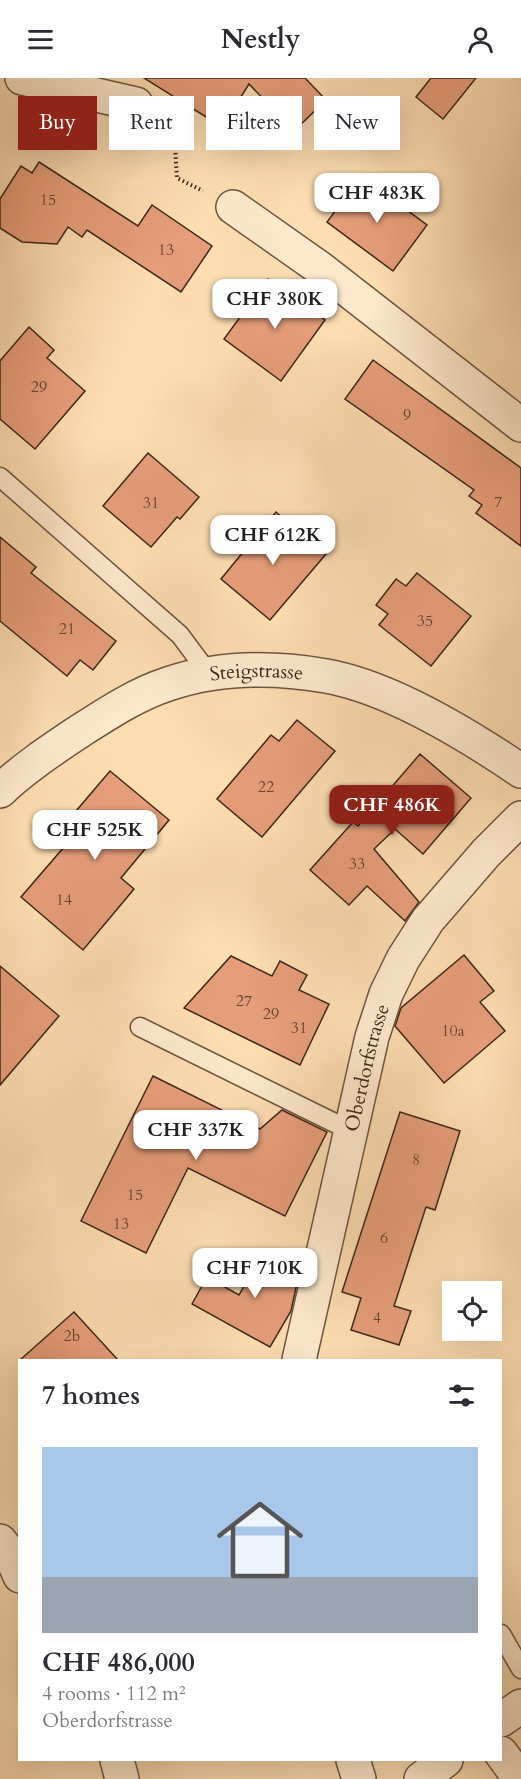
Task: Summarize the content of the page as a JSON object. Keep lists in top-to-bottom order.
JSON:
{
  "streets": {
    "street": ["Steigstrasse", "Oberdorfstrasse"]
  },
  "house_numbers": [
    "15",
    "13",
    "29",
    "9",
    "7",
    "31",
    "35",
    "21",
    "22",
    "33",
    "14",
    "27",
    "29",
    "31",
    "10a",
    "8",
    "15",
    "13",
    "6",
    "4",
    "2b"
  ],
  "page": {
    "header": "Nestly",
    "chip": [
      "Buy",
      "Rent",
      "Filters",
      "New"
    ],
    "price": [
      "CHF 483K",
      "CHF 380K",
      "CHF 612K",
      "CHF 486K",
      "CHF 525K",
      "CHF 337K",
      "CHF 710K"
    ],
    "heading": "7 homes",
    "list": [
      {
        "name": "CHF 486,000",
        "note": "4 rooms · 112 m² · Oberdorfstrasse"
      }
    ]
  }
}
